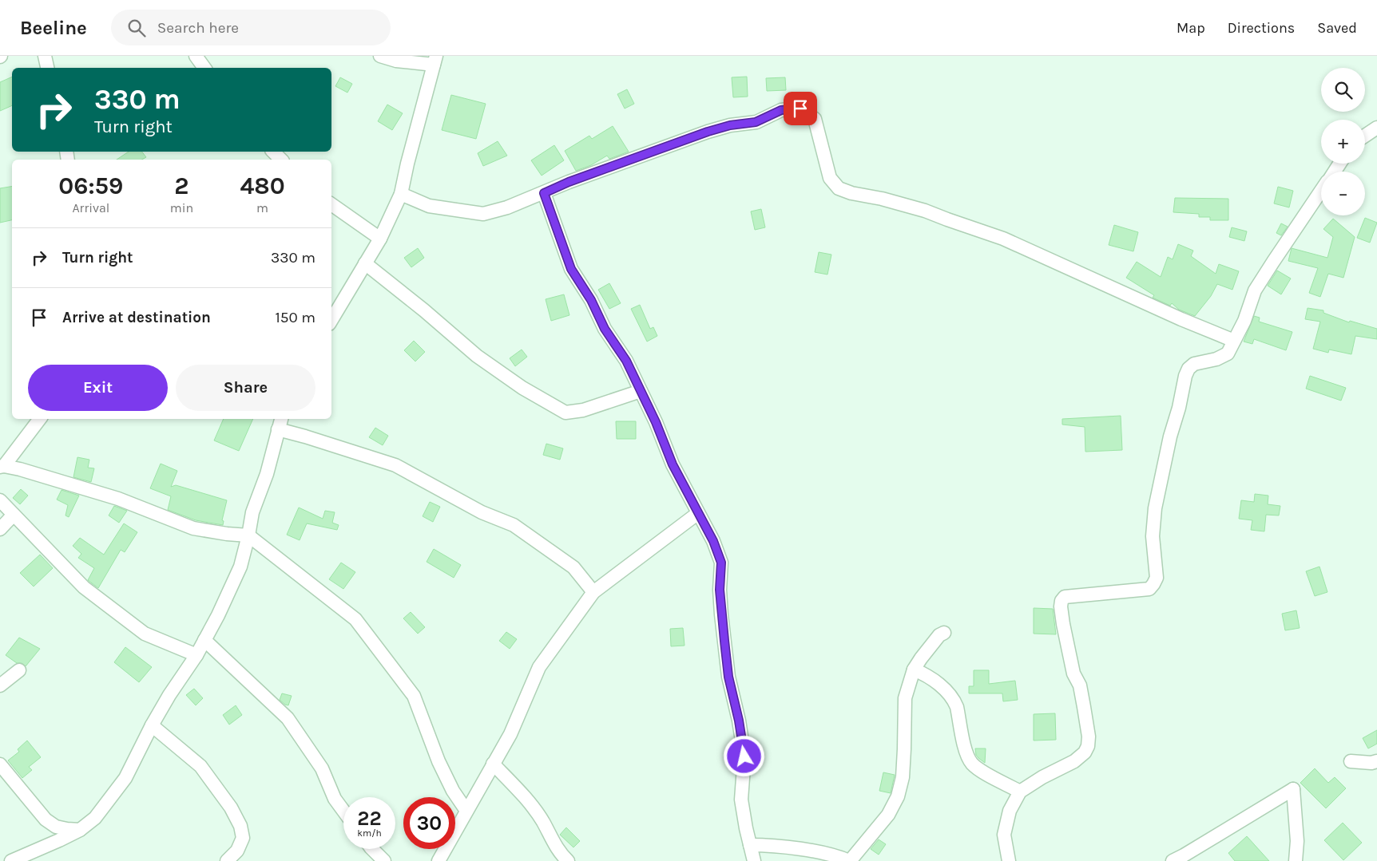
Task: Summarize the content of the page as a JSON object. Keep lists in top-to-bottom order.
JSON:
{
  "page": {
    "header": "Beeline",
    "search": "Search here",
    "nav": ["Map", "Directions", "Saved"],
    "map_buttons": ["+", "−"],
    "turn": ["330 m", "Turn right"],
    "eta": [
      "06:59",
      "Arrival",
      "2",
      "min",
      "480",
      "m"
    ],
    "list": [
      {
        "name": "Turn right",
        "value": "330 m"
      },
      {
        "name": "Arrive at destination",
        "value": "150 m"
      }
    ],
    "buttons": ["Exit", "Share"],
    "speed": "22 km/h",
    "limit": "30"
  }
}
